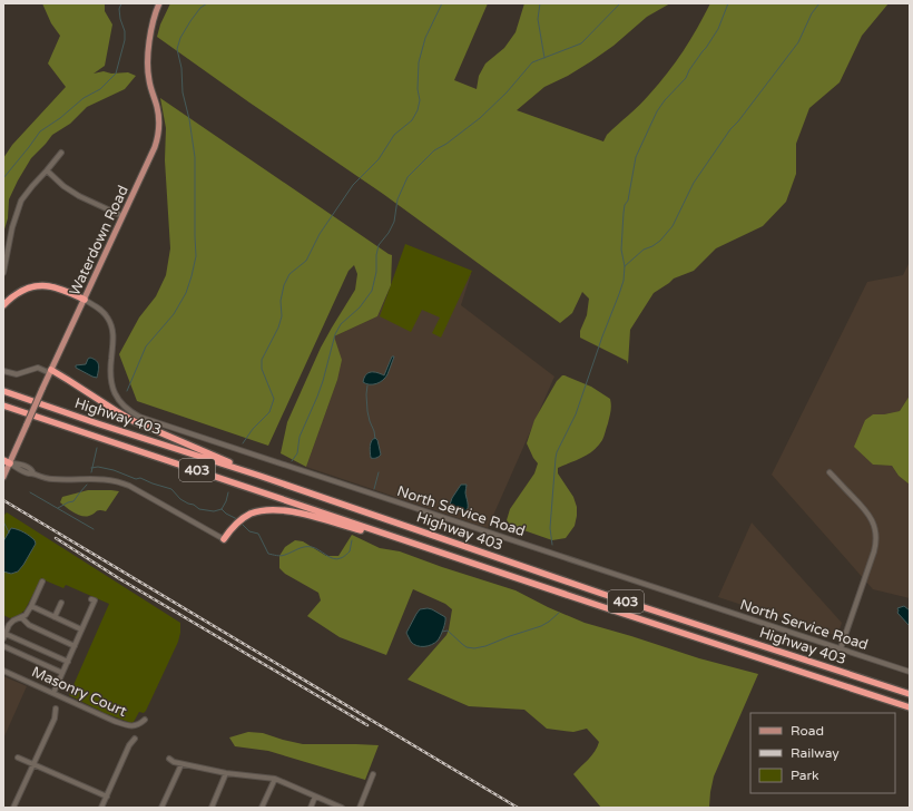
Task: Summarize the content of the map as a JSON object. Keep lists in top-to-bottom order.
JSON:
{
  "streets": {
    "highway": ["Highway 403", "403"],
    "main road": ["Waterdown Road"],
    "street": ["North Service Road", "Masonry Court"]
  },
  "crossings": [
    ["Waterdown Road", "North Service Road"]
  ],
  "legend": ["Road", "Railway", "Park"]
}
